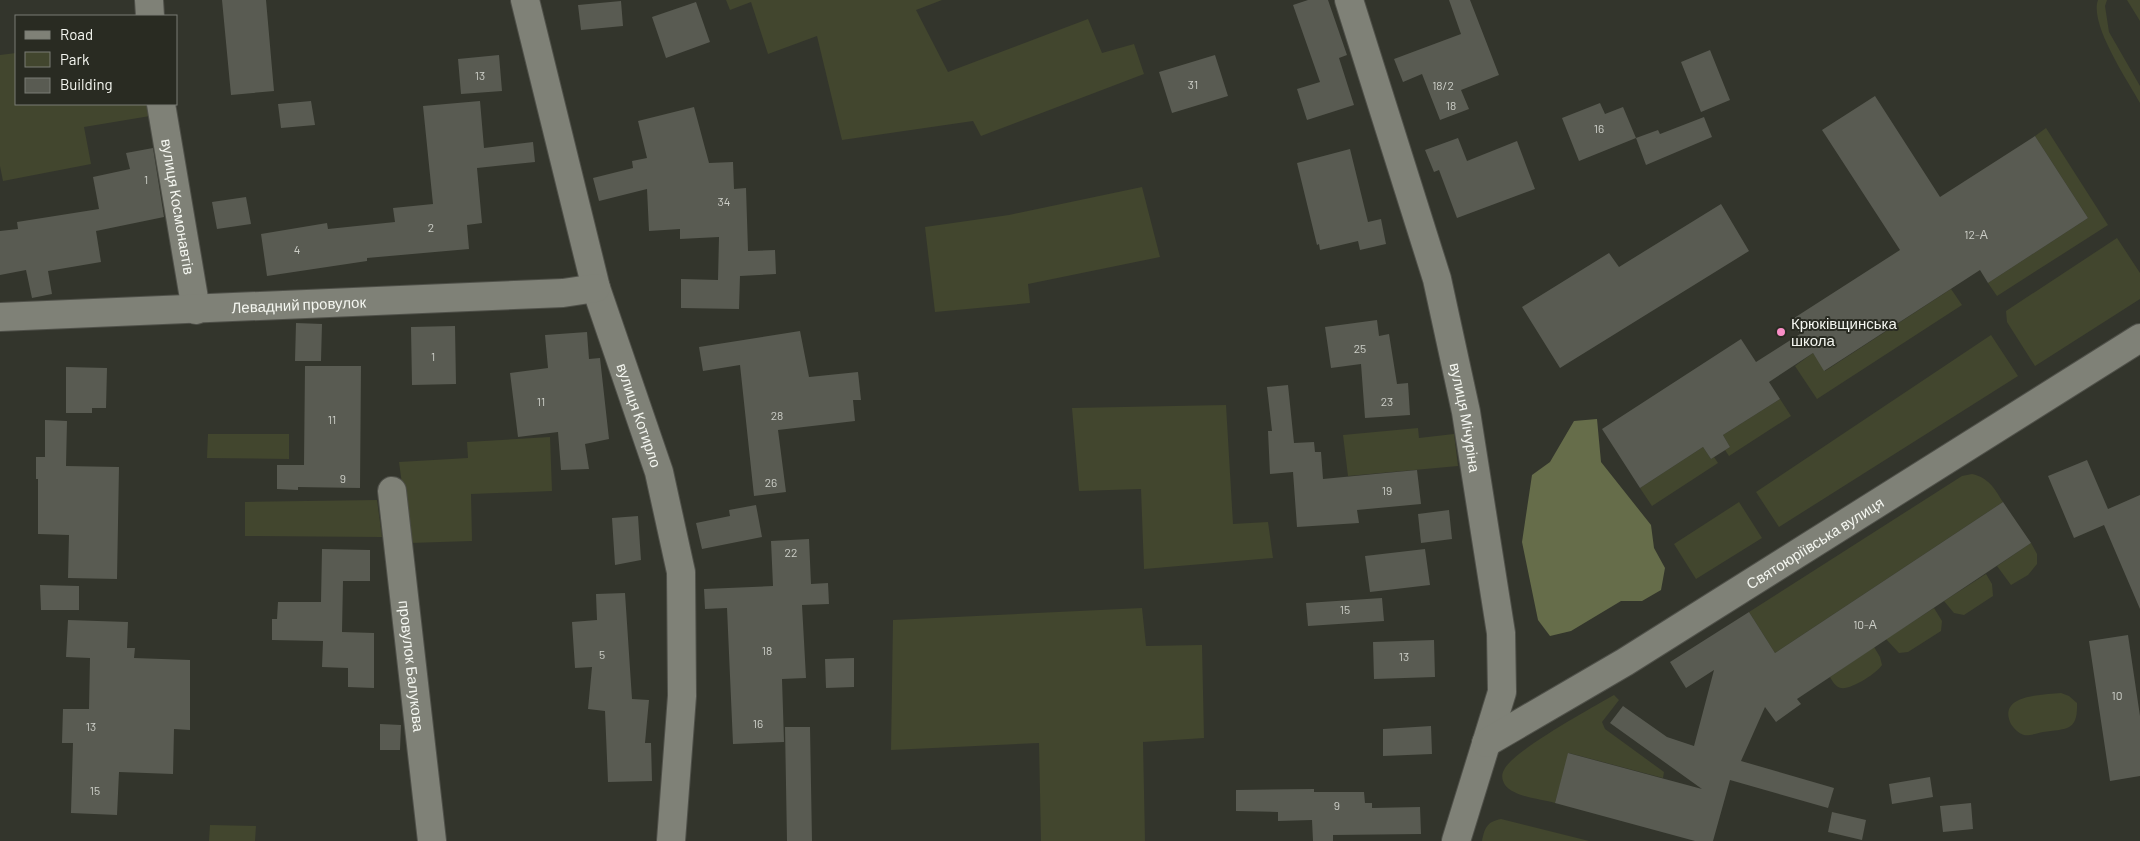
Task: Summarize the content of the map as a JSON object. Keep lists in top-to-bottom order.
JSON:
{
  "streets": {
    "street": [
      "вулиця Космонавтів",
      "Левадний провулок",
      "вулиця Котирло",
      "вулиця Мічуріна",
      "Святоюріївська вулиця",
      "провулок Балукова"
    ]
  },
  "crossings": [
    ["вулиця Космонавтів", "Левадний провулок"],
    ["Левадний провулок", "вулиця Котирло"],
    ["вулиця Мічуріна", "Святоюріївська вулиця"]
  ],
  "places": ["Крюківщинська школа"],
  "house_numbers": [
    "13",
    "31",
    "18/2",
    "18",
    "16",
    "1",
    "34",
    "2",
    "12-А",
    "4",
    "25",
    "1",
    "11",
    "23",
    "28",
    "11",
    "9",
    "26",
    "19",
    "22",
    "15",
    "10-А",
    "18",
    "5",
    "13",
    "10",
    "16",
    "13",
    "15",
    "9"
  ],
  "legend": ["Road", "Park", "Building"]
}
